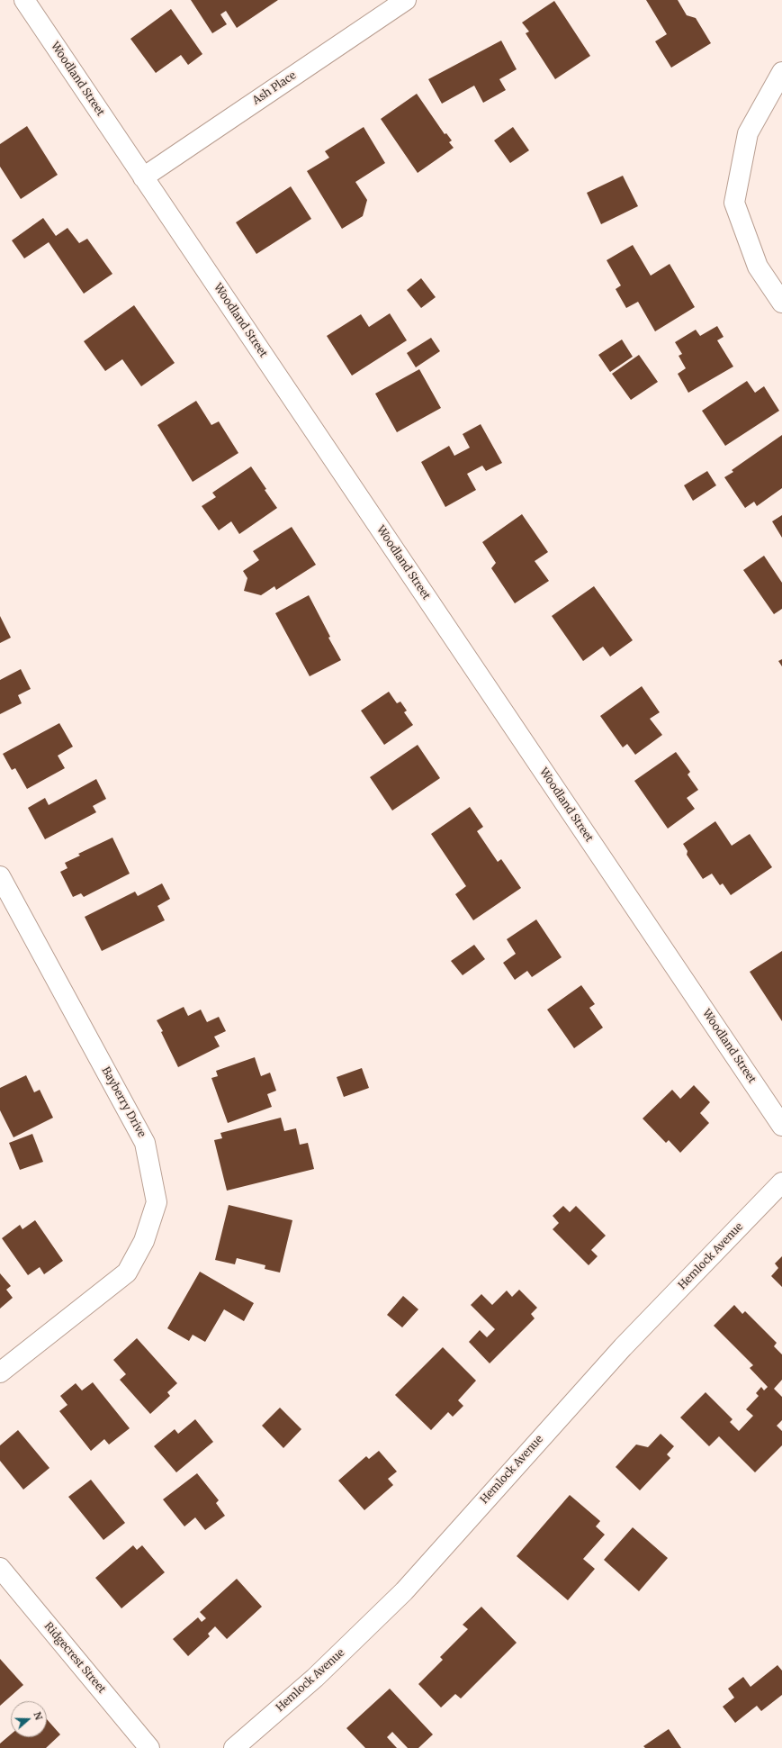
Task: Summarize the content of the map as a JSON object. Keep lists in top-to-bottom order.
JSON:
{
  "streets": {
    "street": [
      "Woodland Street",
      "Ash Place",
      "Bayberry Drive",
      "Hemlock Avenue",
      "Ridgecrest Street"
    ]
  },
  "crossings": [
    ["Woodland Street", "Ash Place"]
  ],
  "north": "right"
}
